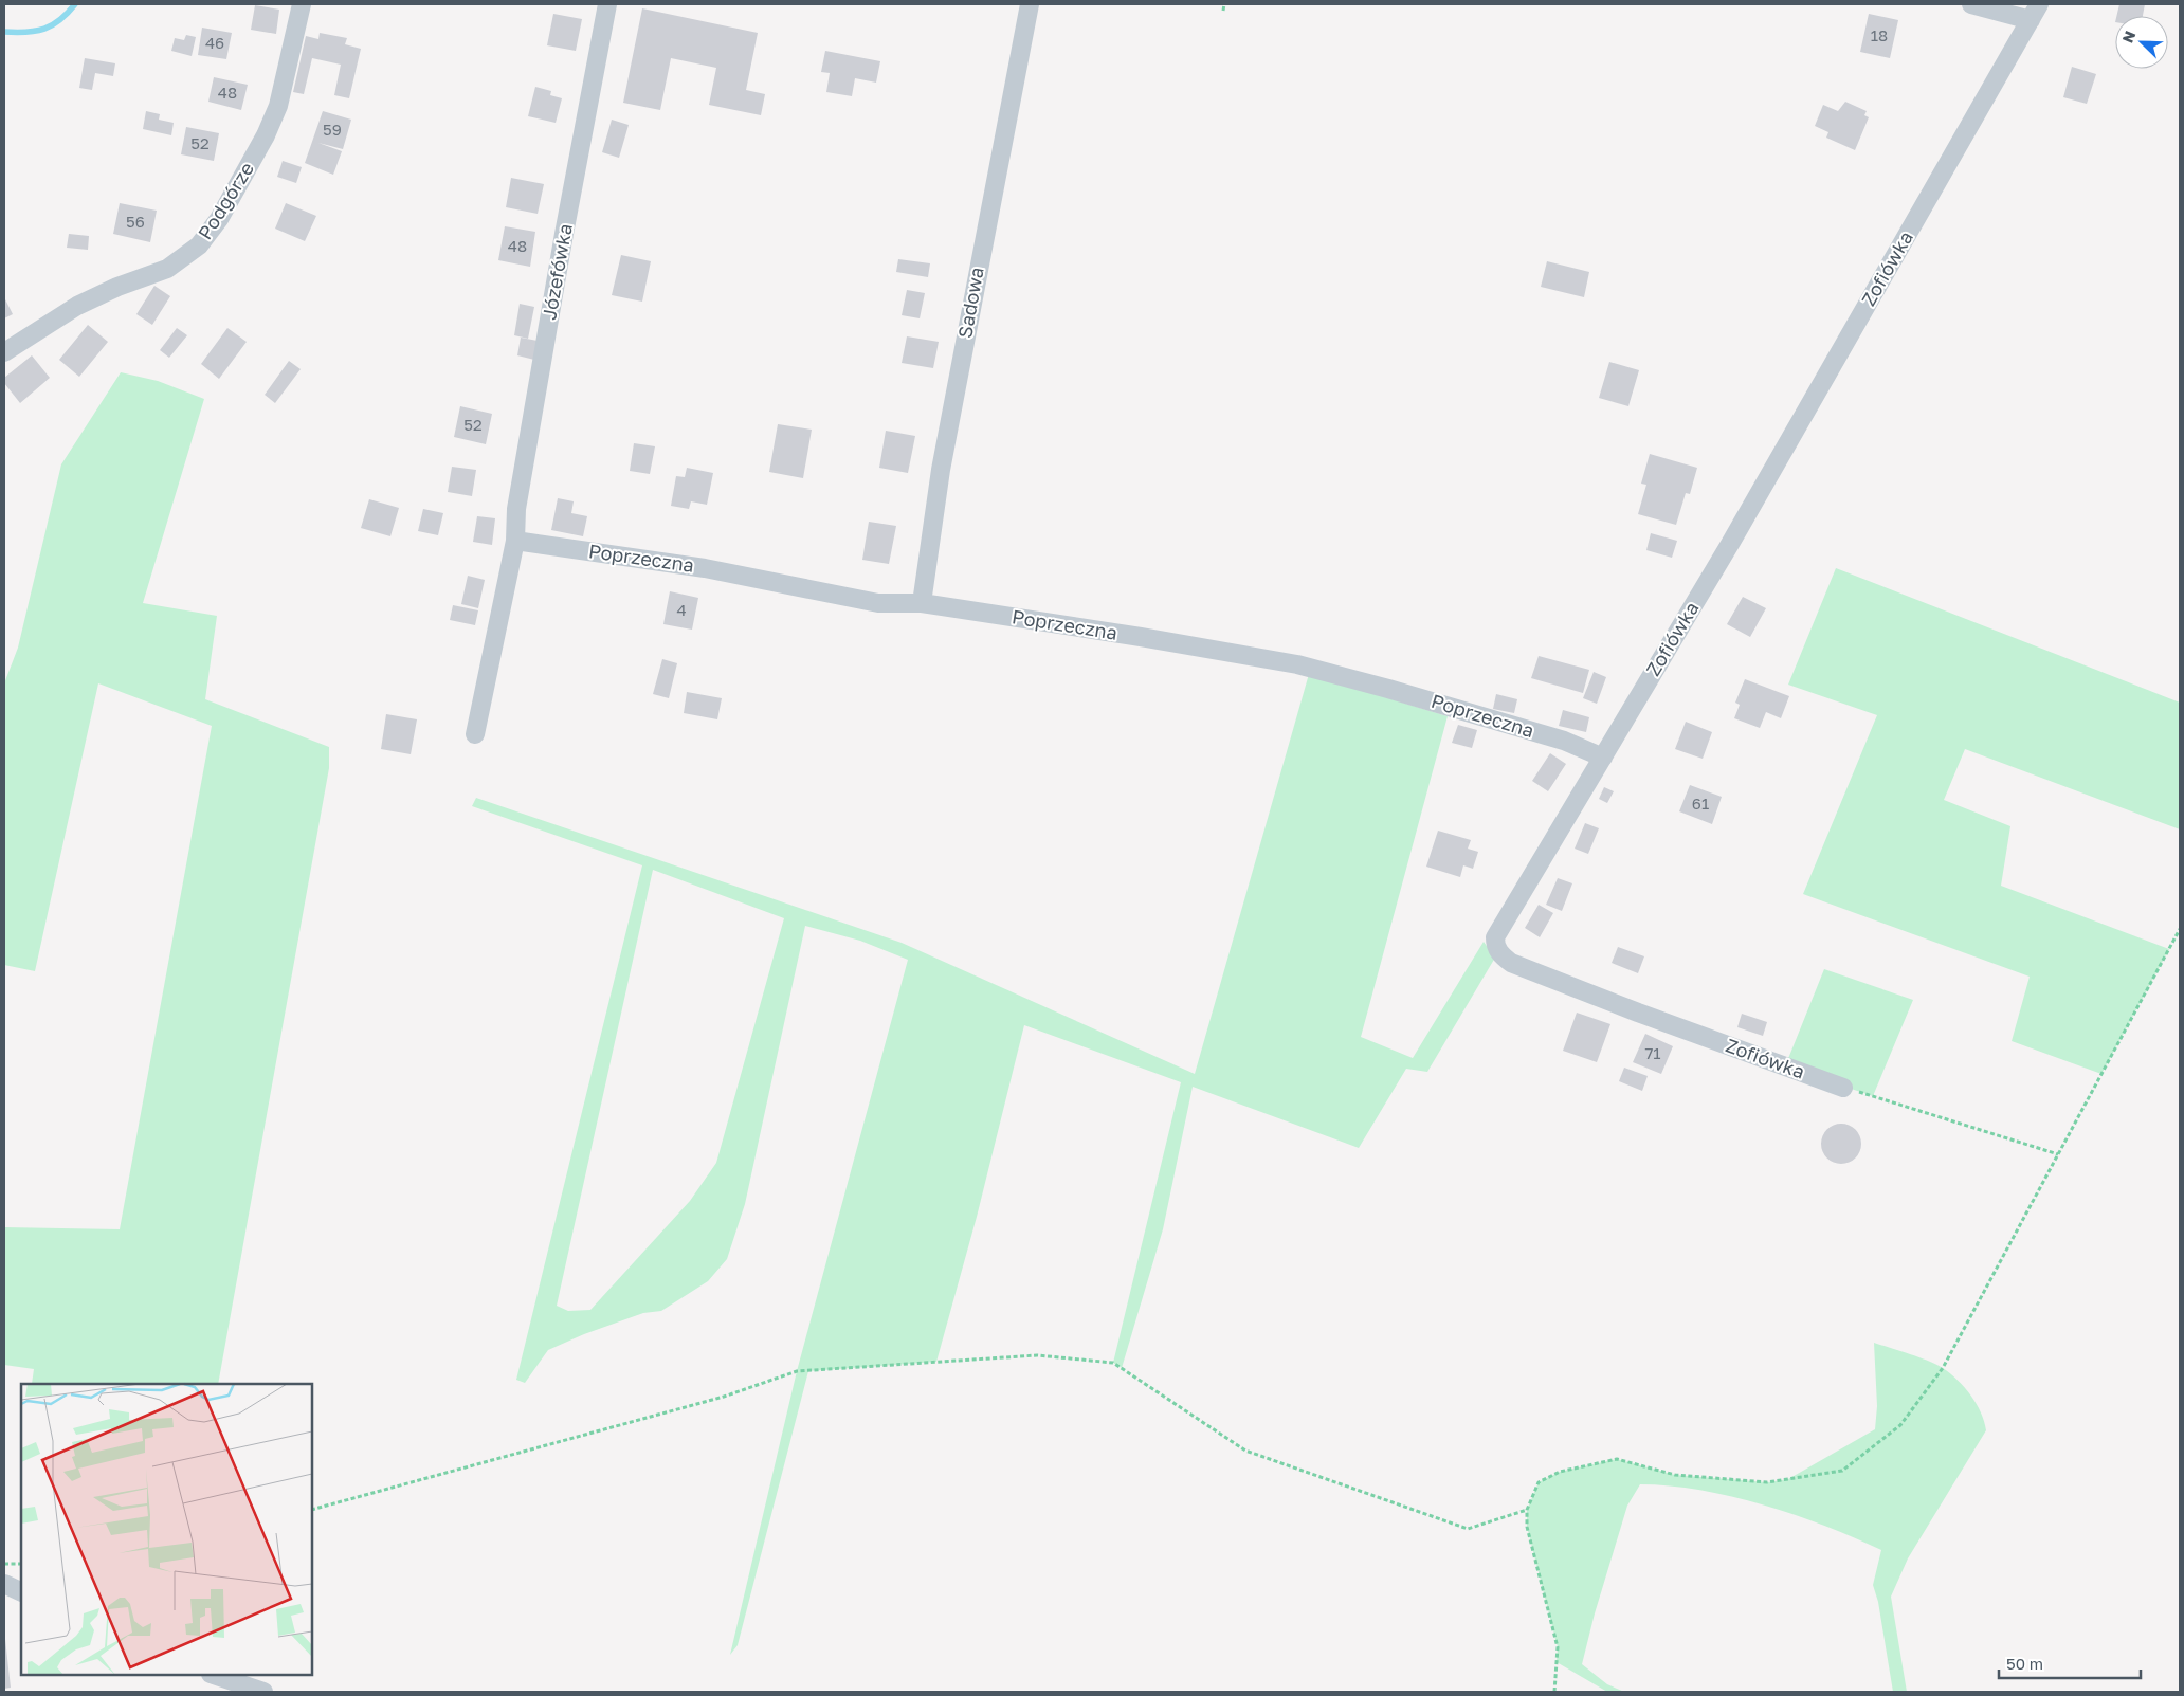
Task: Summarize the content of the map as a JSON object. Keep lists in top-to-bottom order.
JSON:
{
  "streets": {
    "street": [
      "Podgórze",
      "Zofiówka",
      "Józefówka",
      "Sadowa",
      "Poprzeczna"
    ]
  },
  "crossings": [
    ["Zofiówka", "Poprzeczna"],
    ["Józefówka", "Poprzeczna"],
    ["Sadowa", "Poprzeczna"]
  ],
  "house_numbers": [
    "18",
    "46",
    "48",
    "59",
    "52",
    "56",
    "48",
    "52",
    "4",
    "61",
    "71"
  ],
  "scale_bar": "50 m",
  "north": "top left"
}
